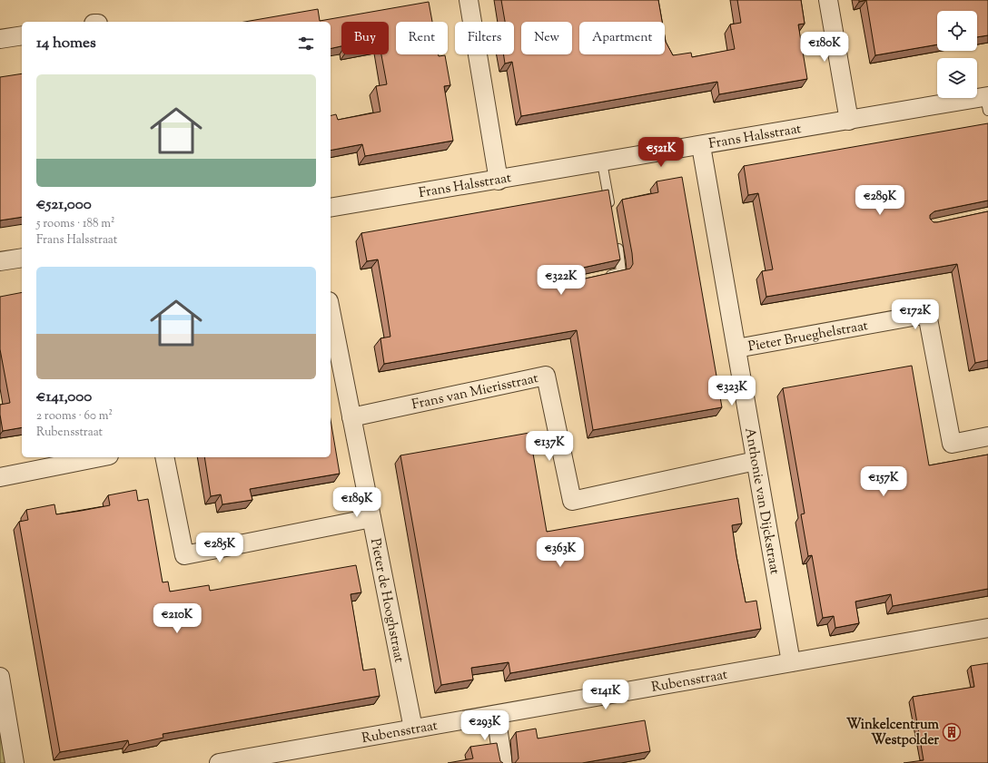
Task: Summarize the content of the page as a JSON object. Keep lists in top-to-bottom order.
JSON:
{
  "streets": {
    "street": [
      "Frans Halsstraat",
      "Pieter Brueghelstraat",
      "Frans van Mierisstraat",
      "Anthonie van Dijckstraat",
      "Pieter de Hooghstraat",
      "Rubensstraat"
    ]
  },
  "crossings": [
    ["Frans Halsstraat", "Anthonie van Dijckstraat"],
    ["Pieter Brueghelstraat", "Anthonie van Dijckstraat"],
    ["Frans van Mierisstraat", "Anthonie van Dijckstraat"],
    ["Frans van Mierisstraat", "Pieter de Hooghstraat"],
    ["Anthonie van Dijckstraat", "Rubensstraat"],
    ["Pieter de Hooghstraat", "Rubensstraat"]
  ],
  "places": {
    "building": ["Winkelcentrum Westpolder"]
  },
  "page": {
    "chip": [
      "Buy",
      "Rent",
      "Filters",
      "New",
      "Apartment"
    ],
    "heading": "14 homes",
    "price": [
      "€180K",
      "€521K",
      "€289K",
      "€322K",
      "€172K",
      "€323K",
      "€137K",
      "€157K",
      "€189K",
      "€285K",
      "€363K",
      "€210K",
      "€141K",
      "€293K"
    ],
    "list": [
      {
        "name": "€521,000",
        "note": "5 rooms · 188 m² · Frans Halsstraat"
      },
      {
        "name": "€141,000",
        "note": "2 rooms · 60 m² · Rubensstraat"
      }
    ]
  }
}
